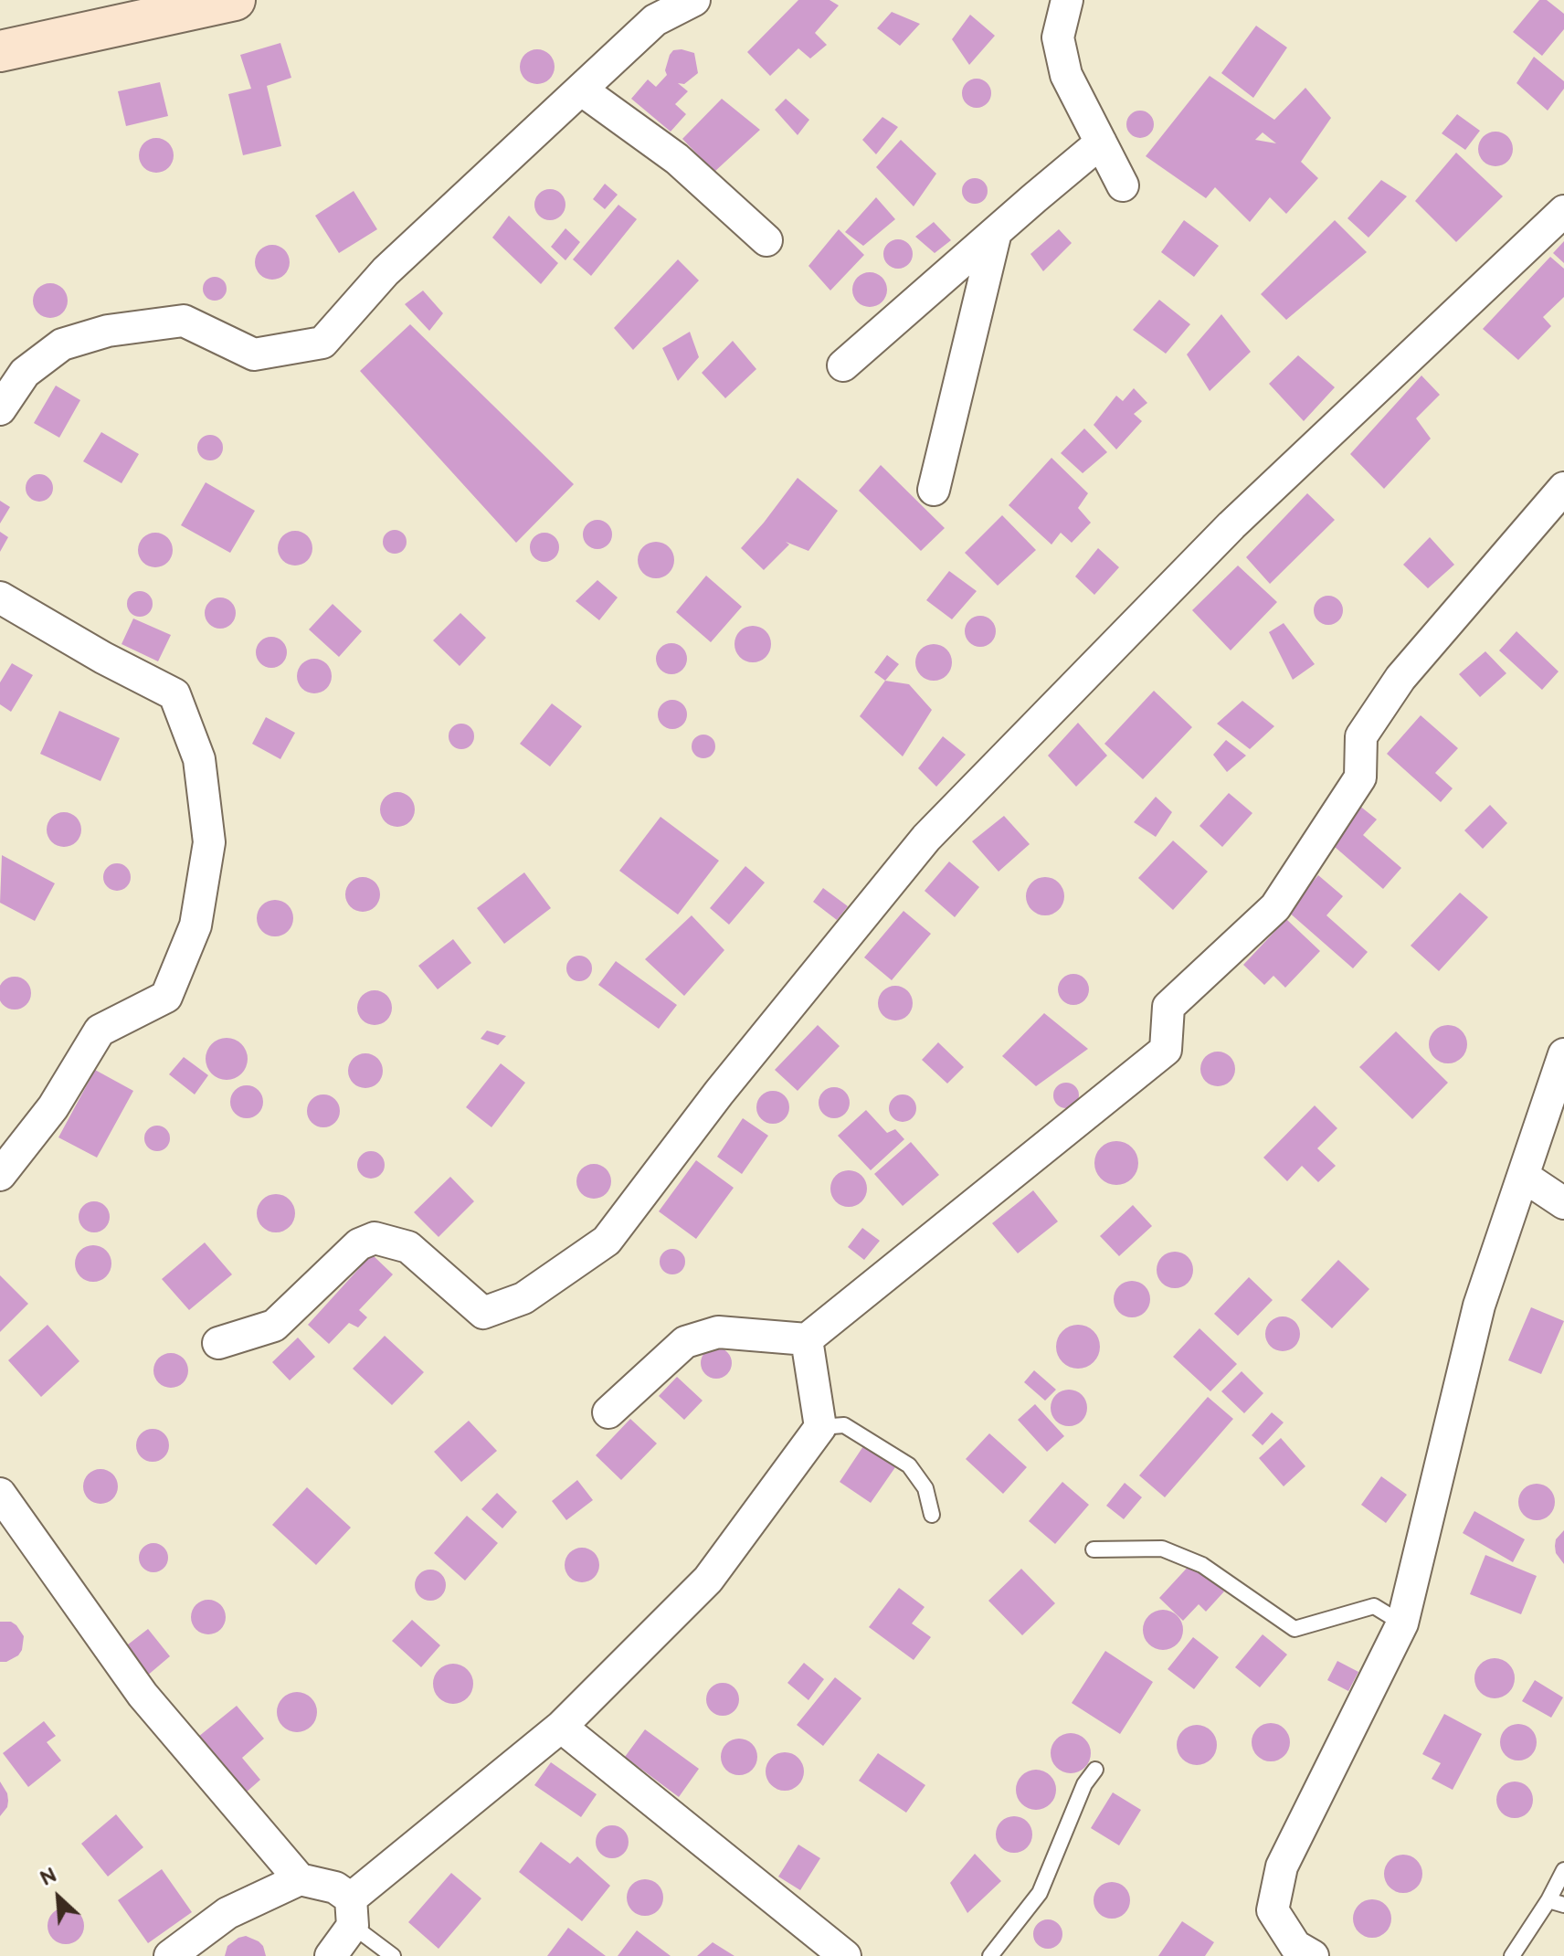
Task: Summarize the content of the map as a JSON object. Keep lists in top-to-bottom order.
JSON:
{
  "north": "top left"
}
